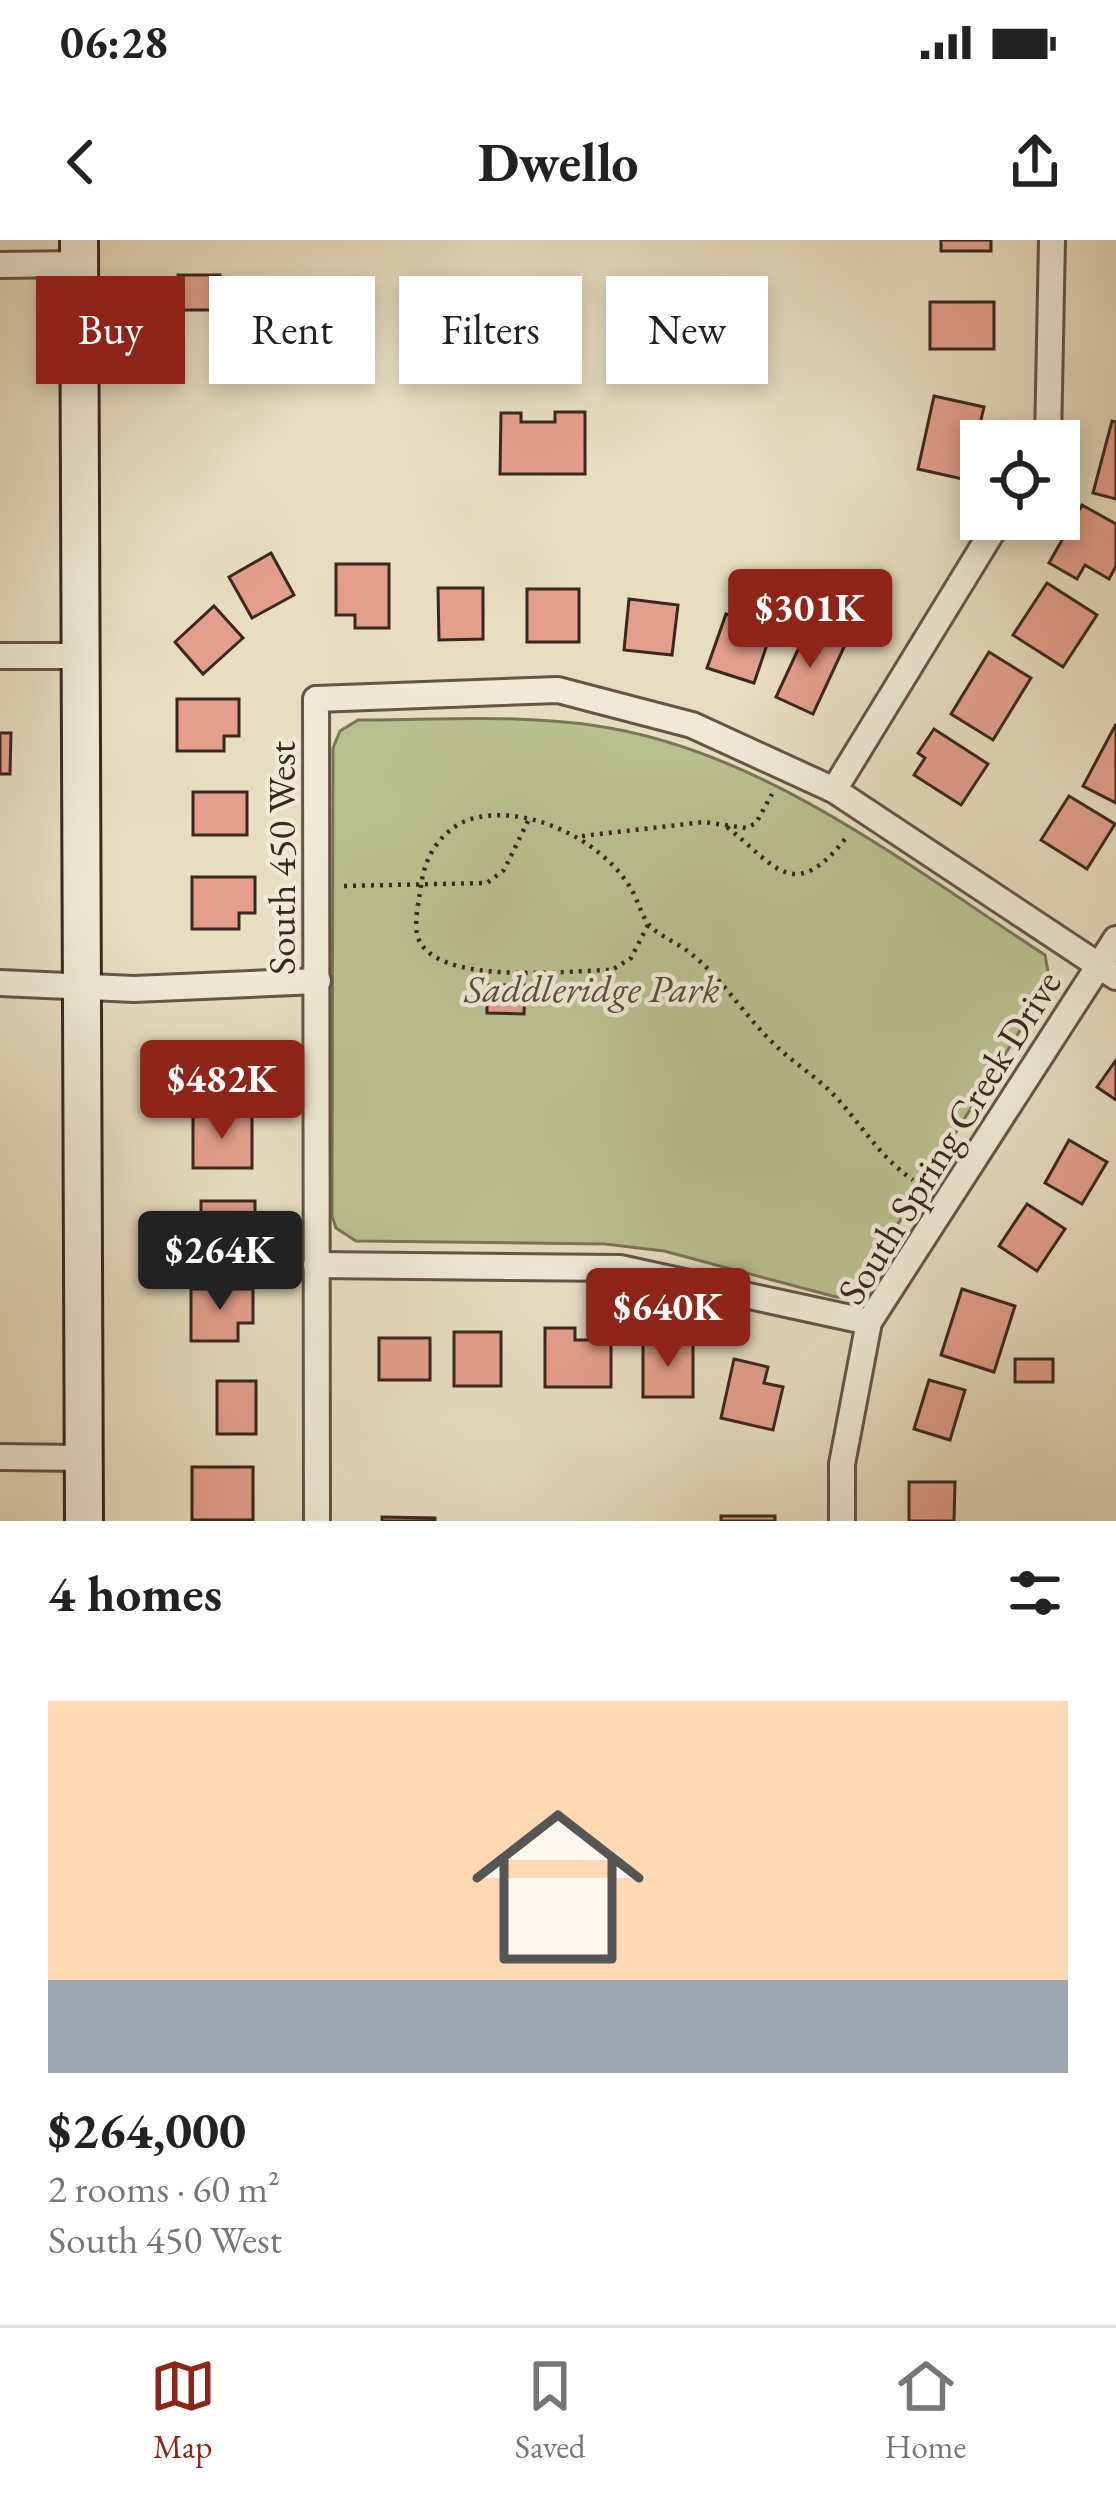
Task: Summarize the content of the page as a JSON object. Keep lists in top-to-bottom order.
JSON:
{
  "streets": {
    "street": ["South 450 West", "South Spring Creek Drive"]
  },
  "parks": ["Saddleridge Park"],
  "page": {
    "status": "06:28",
    "header": "Dwello",
    "chip": [
      "Buy",
      "Rent",
      "Filters",
      "New"
    ],
    "price": [
      "$301K",
      "$482K",
      "$264K",
      "$640K"
    ],
    "heading": "4 homes",
    "list": [
      {
        "name": "$264,000",
        "note": "2 rooms · 60 m² · South 450 West"
      }
    ],
    "tabs": ["Map", "Saved", "Home"]
  }
}
